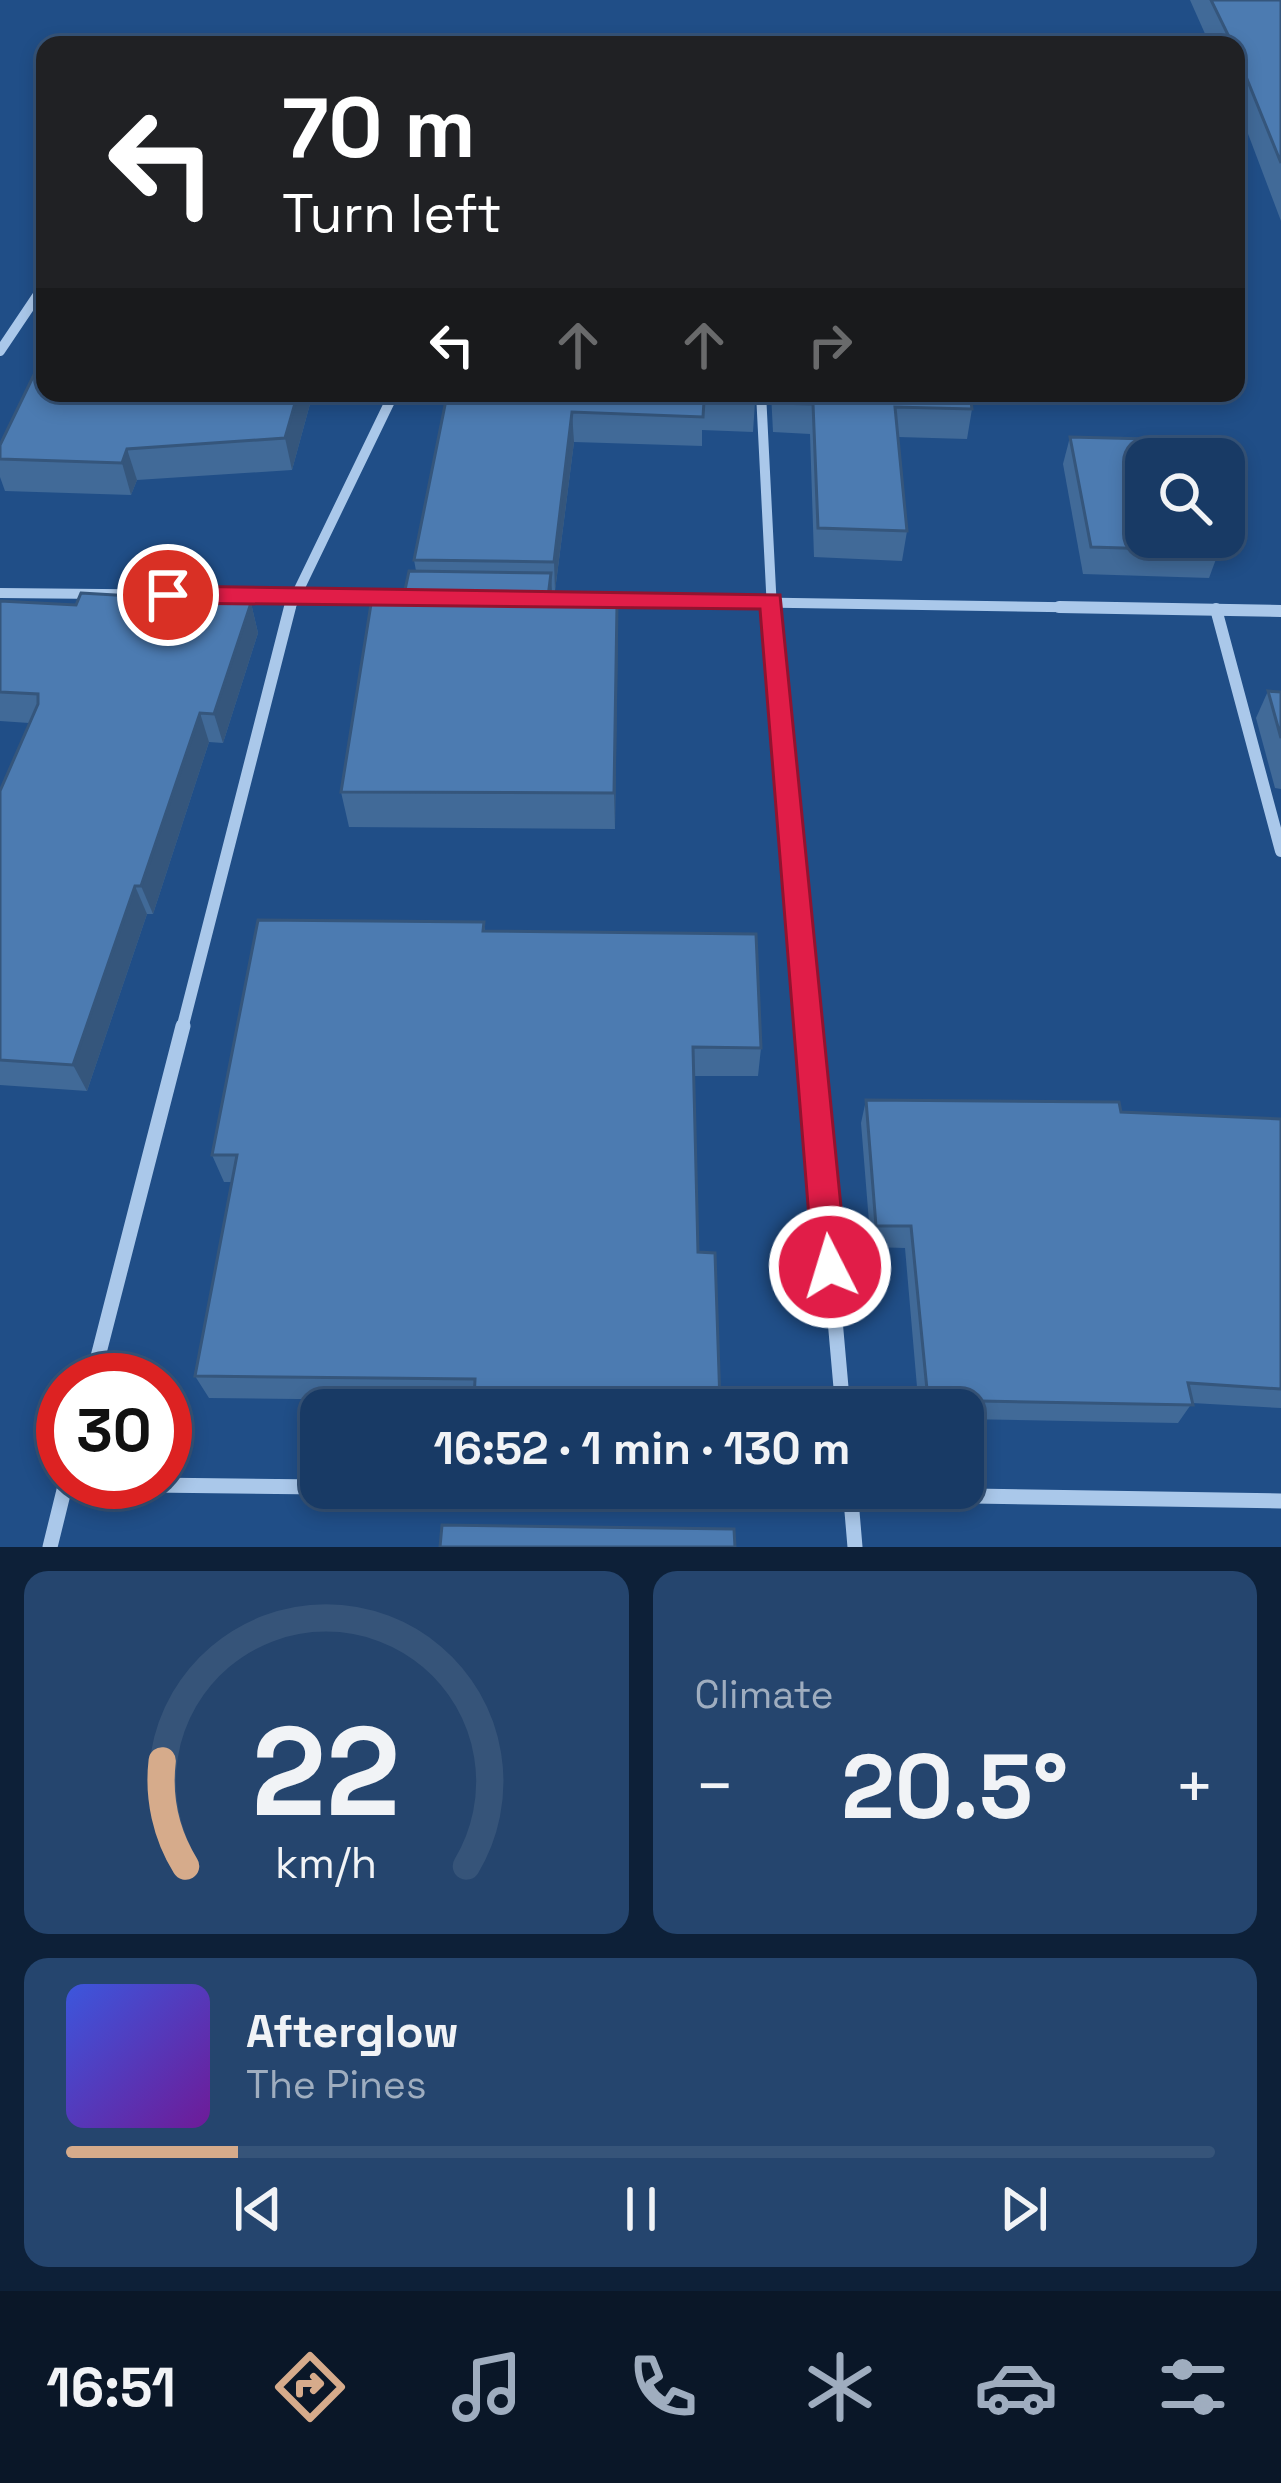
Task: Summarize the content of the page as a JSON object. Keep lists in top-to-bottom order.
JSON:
{
  "page": {
    "turn": ["70 m", "Turn left"],
    "limit": "30",
    "trip": "16:52 · 1 min · 130 m",
    "tile": "Climate",
    "heat": ["−", "20.5°", "+"],
    "song": ["Afterglow", "The Pines"],
    "tabs": "16:51",
    "gauge": ["22", "km/h"]
  }
}
